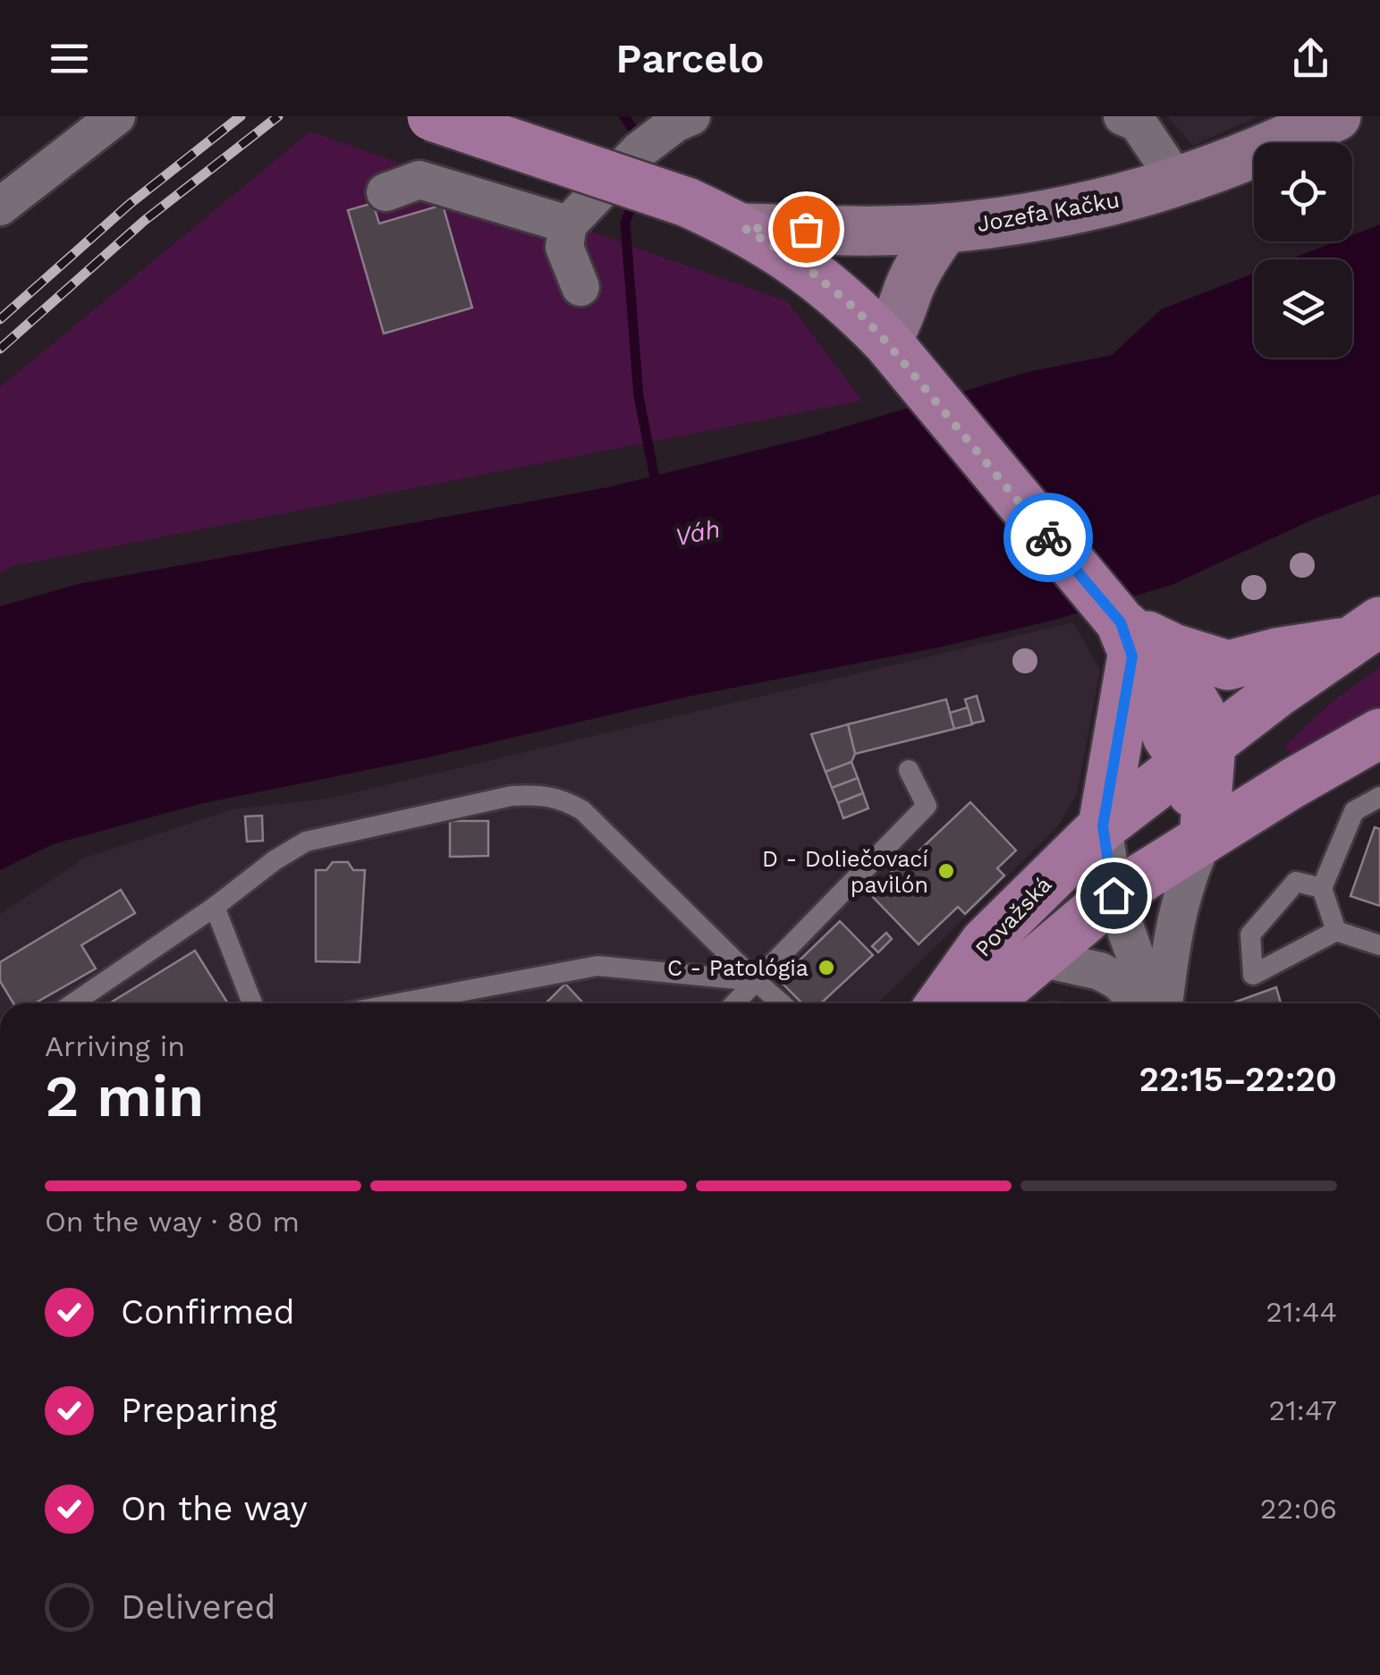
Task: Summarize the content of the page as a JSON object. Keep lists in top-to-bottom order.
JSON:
{
  "streets": {
    "main road": ["Považská"],
    "street": ["Jozefa Kačku"]
  },
  "water": ["Váh"],
  "places": ["D - Doliečovací pavilón", "C - Patológia"],
  "page": {
    "header": "Parcelo",
    "heading": ["2 min", "Arriving in", "22:15–22:20"],
    "bar": "On the way · 80 m",
    "list": [
      ["Confirmed", "21:44"],
      ["Preparing", "21:47"],
      ["On the way", "22:06"],
      "Delivered"
    ]
  }
}
